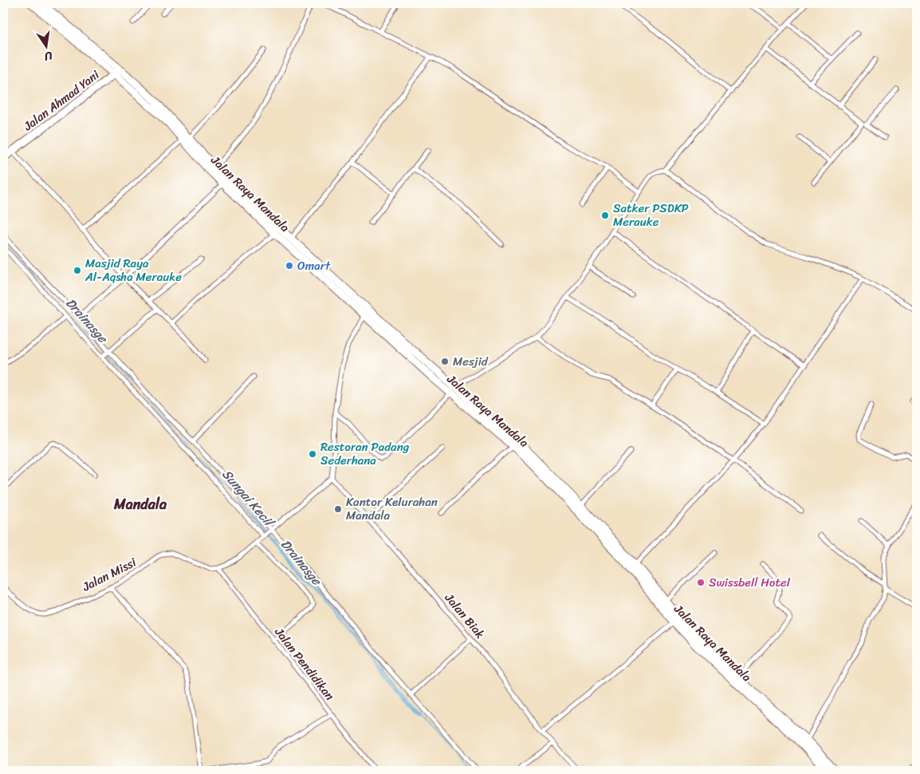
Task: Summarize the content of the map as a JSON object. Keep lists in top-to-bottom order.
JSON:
{
  "streets": {
    "highway": ["Jalan Ahmad Yani", "Jalan Raya Mandala"],
    "street": ["Jalan Missi", "Jalan Biak", "Jalan Pendidikan"]
  },
  "crossings": [
    ["Jalan Ahmad Yani", "Jalan Raya Mandala"],
    ["Jalan Missi", "Jalan Pendidikan"]
  ],
  "districts": ["Mandala"],
  "water": ["Drainasge", "Sungai Kecil"],
  "places": [
    "Satker PSDKP Merauke",
    "Omart",
    "Masjid Raya Al-Aqsha Merauke",
    "Mesjid",
    "Restoran Padang Sederhana",
    "Kantor Kelurahan Mandala",
    "Swissbell Hotel"
  ],
  "north": "bottom"
}
